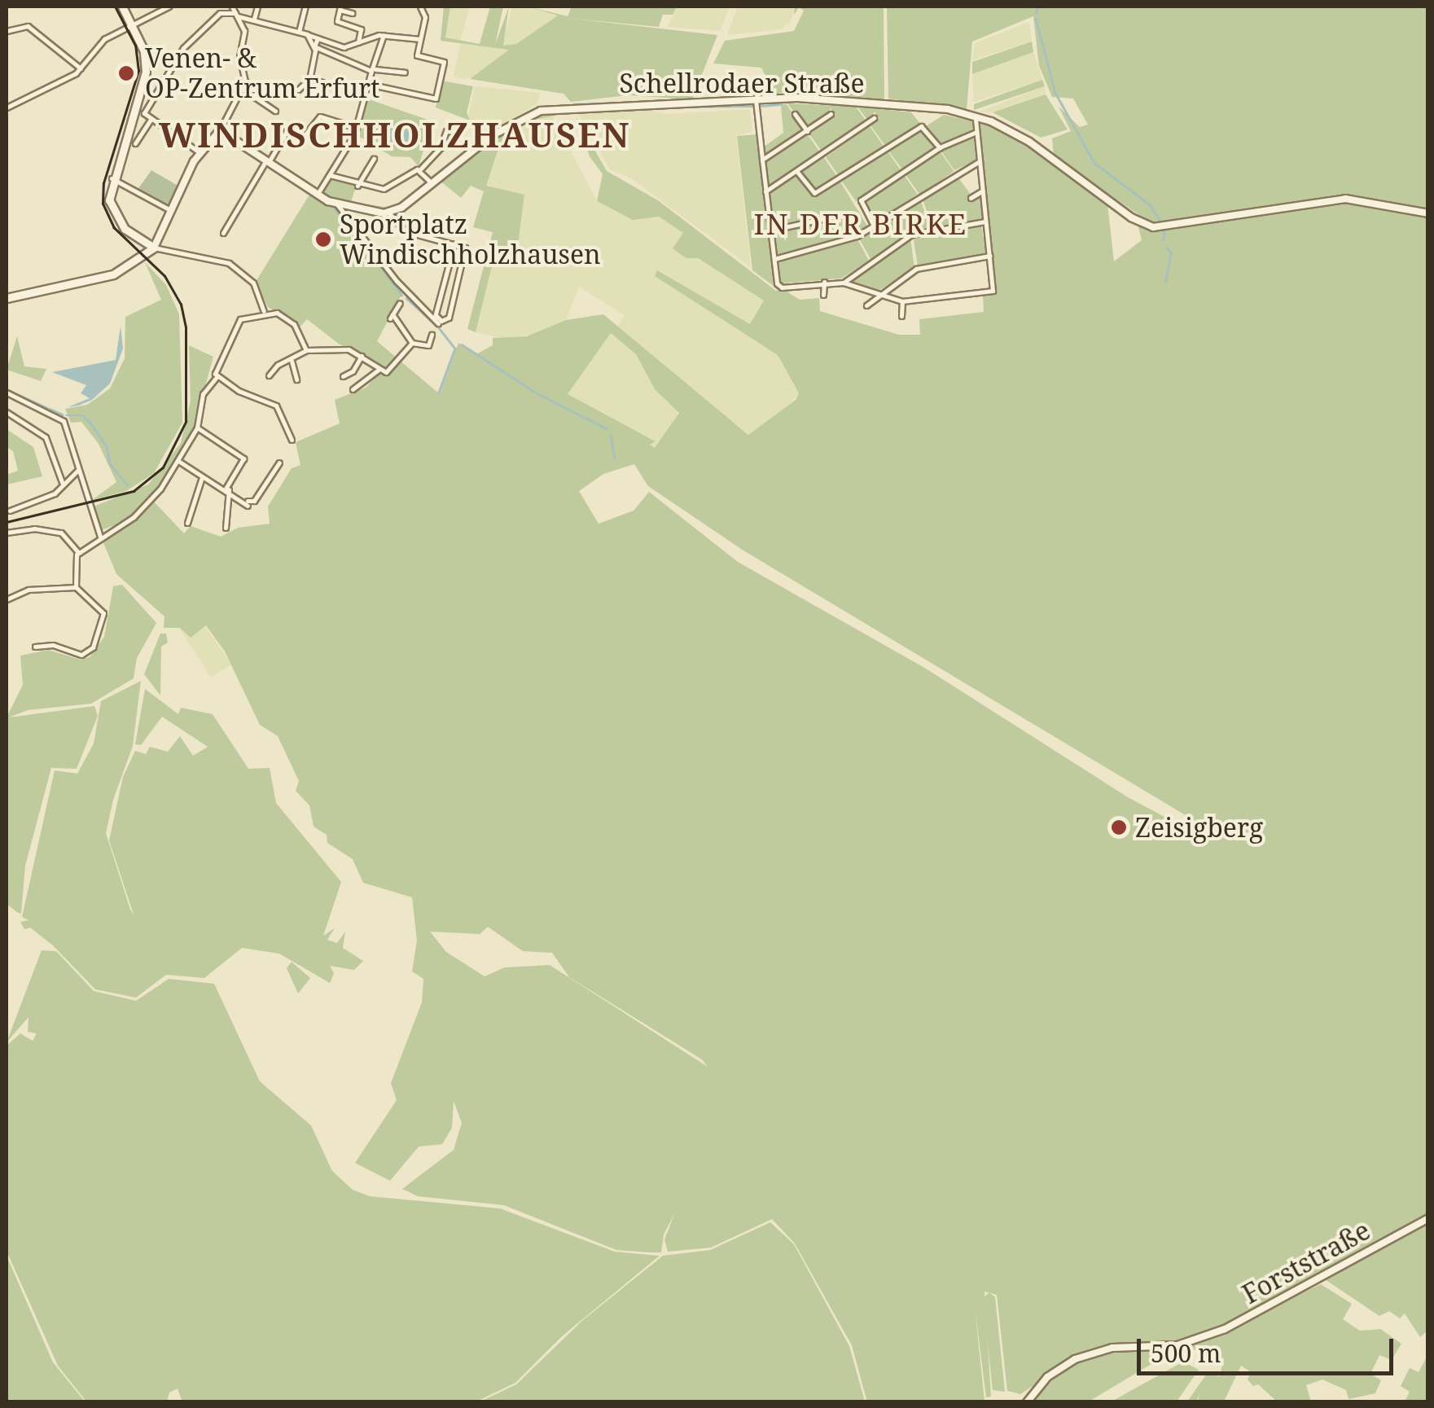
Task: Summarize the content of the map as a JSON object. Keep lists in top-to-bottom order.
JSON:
{
  "streets": {
    "street": ["Schellrodaer Straße", "Forststraße"]
  },
  "districts": ["WINDISCHHOLZHAUSEN", "IN DER BIRKE"],
  "places": ["Venen- & OP-Zentrum Erfurt", "Sportplatz Windischholzhausen", "Zeisigberg"],
  "scale_bar": "500 m"
}
